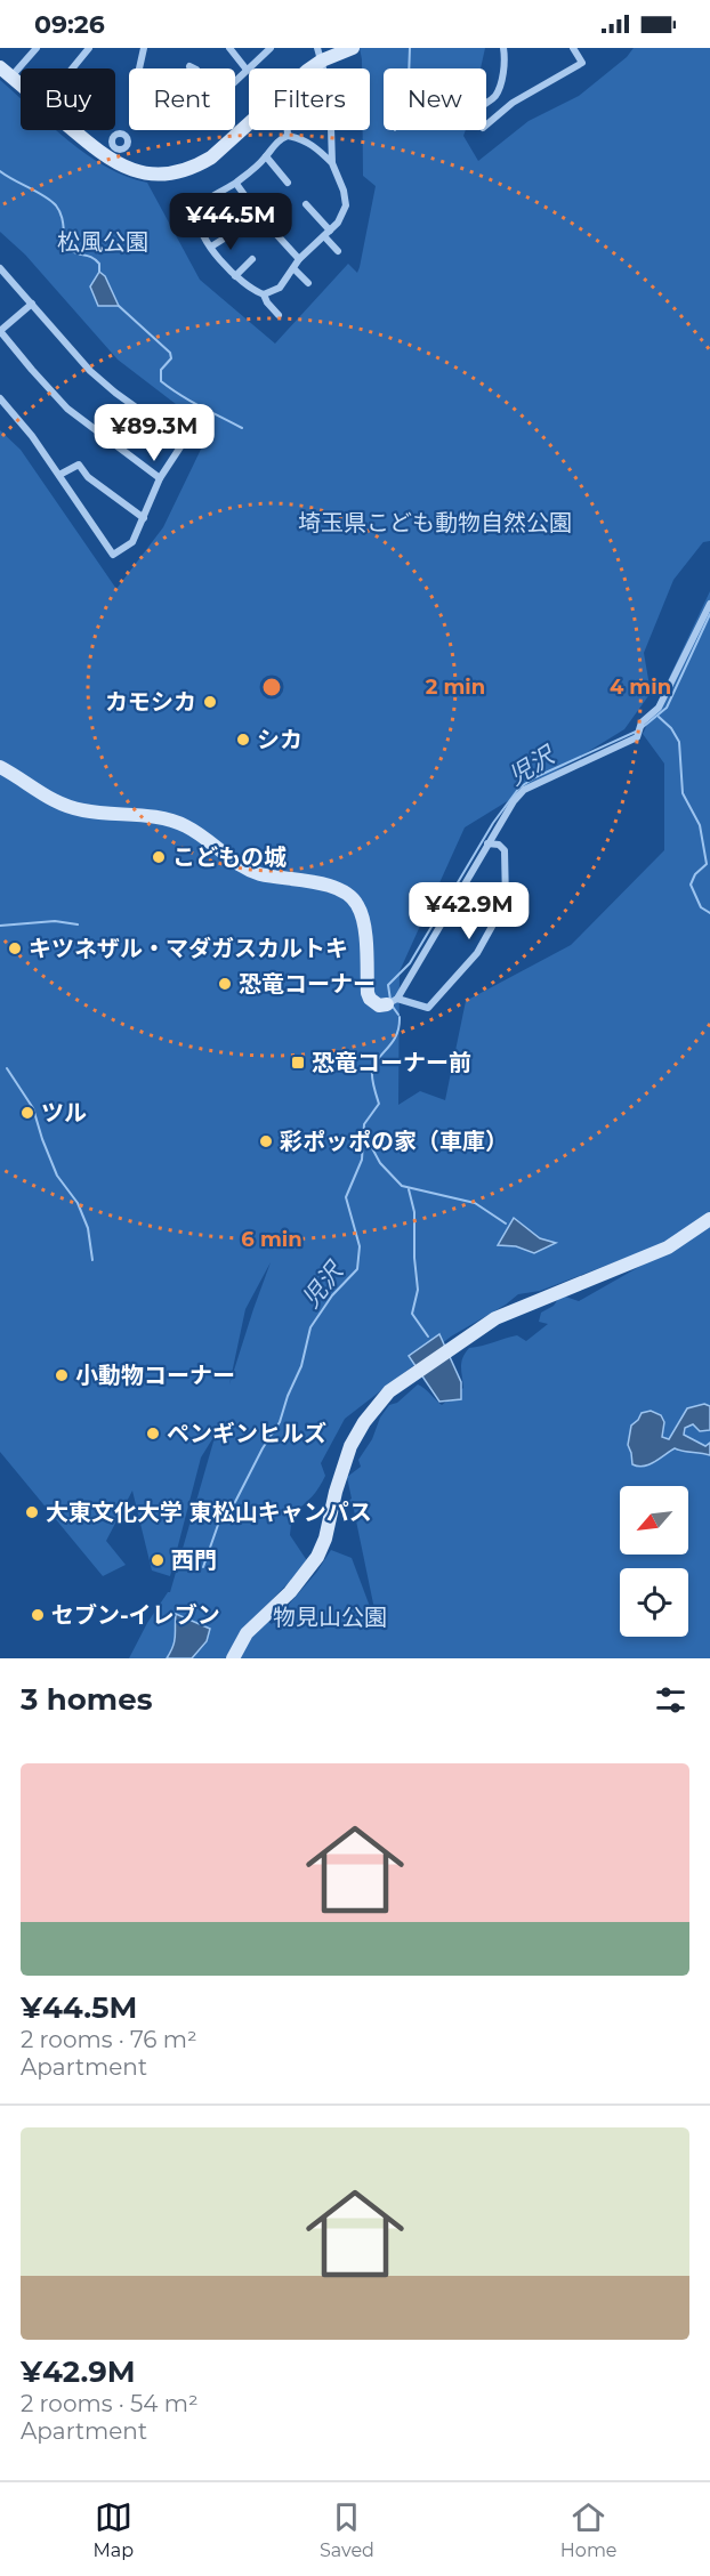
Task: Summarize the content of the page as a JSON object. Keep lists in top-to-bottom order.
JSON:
{
  "water": ["児沢"],
  "parks": ["松風公園", "埼玉県こども動物自然公園", "物見山公園"],
  "places": {
    "other": [
      "カモシカ",
      "シカ",
      "こどもの城",
      "キツネザル・マダガスカルトキ",
      "恐竜コーナー",
      "ツル",
      "彩ポッポの家（車庫）",
      "小動物コーナー",
      "ペンギンヒルズ",
      "大東文化大学 東松山キャンパス",
      "西門",
      "セブン-イレブン"
    ],
    "transit": ["恐竜コーナー前"]
  },
  "north": "bottom left",
  "page": {
    "status": "09:26",
    "chip": [
      "Buy",
      "Rent",
      "Filters",
      "New"
    ],
    "price": ["¥44.5M", "¥89.3M", "¥42.9M"],
    "heading": "3 homes",
    "list": [
      {
        "name": "¥44.5M",
        "note": "2 rooms · 76 m² · Apartment"
      },
      {
        "name": "¥42.9M",
        "note": "2 rooms · 54 m² · Apartment"
      }
    ],
    "tabs": ["Map", "Saved", "Home"]
  },
  "rings": ["2 min", "4 min", "6 min"]
}
